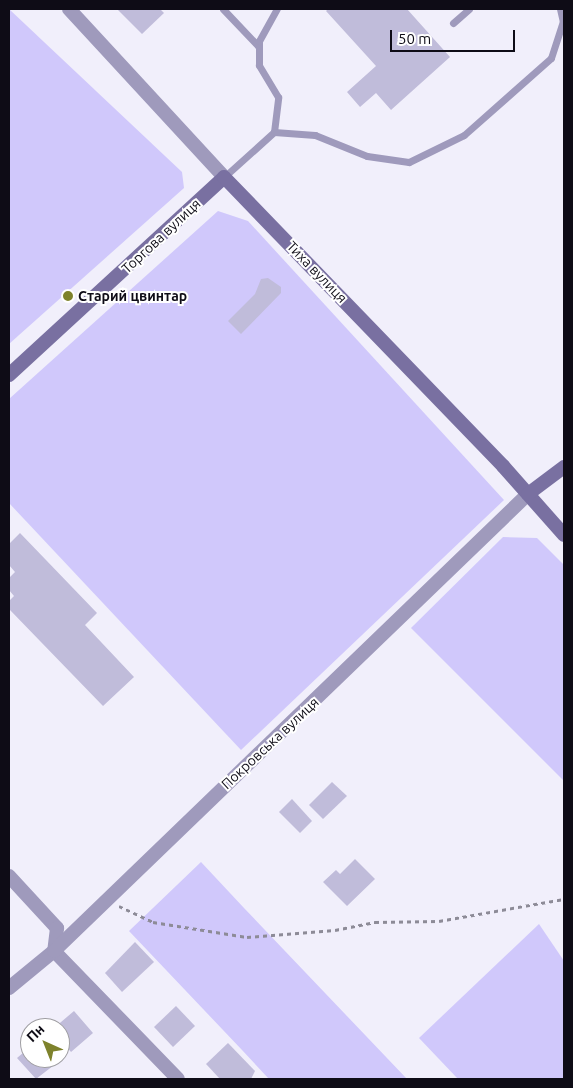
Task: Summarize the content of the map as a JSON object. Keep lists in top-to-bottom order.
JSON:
{
  "streets": {
    "main road": ["Торгова вулиця", "Тиха вулиця"],
    "street": ["Покровська вулиця"]
  },
  "crossings": [
    ["Торгова вулиця", "Тиха вулиця"],
    ["Тиха вулиця", "Покровська вулиця"]
  ],
  "places": ["Старий цвинтар"],
  "scale_bar": "50 m",
  "north": "top left"
}
